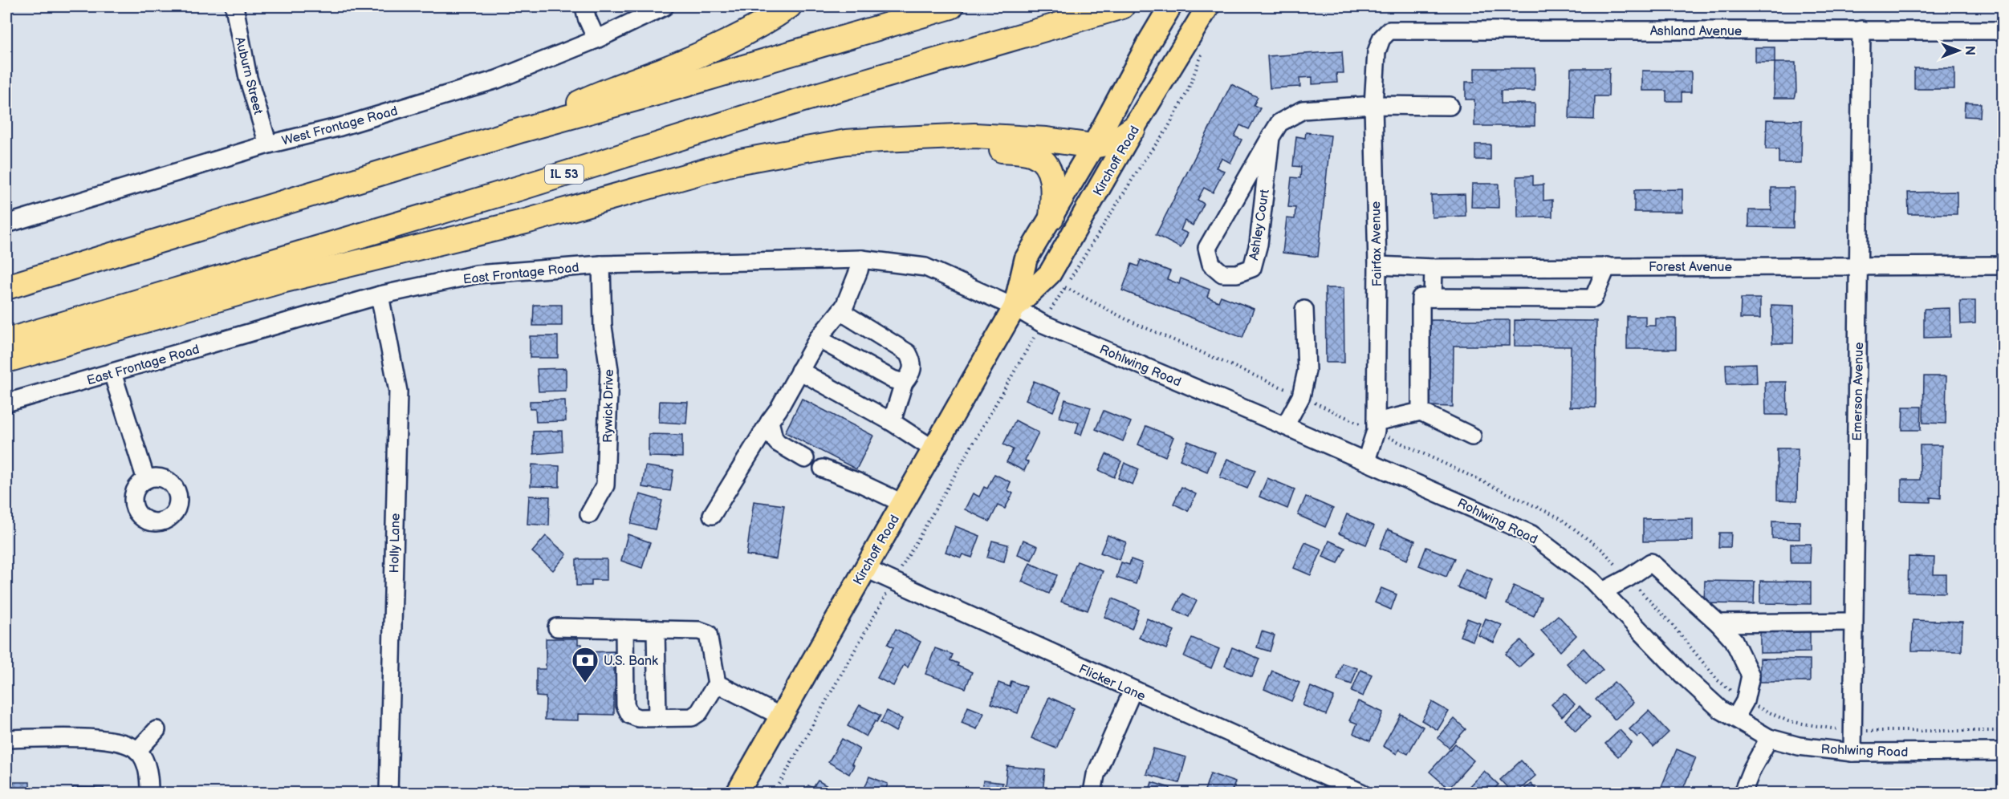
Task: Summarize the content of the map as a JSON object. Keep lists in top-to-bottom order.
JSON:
{
  "streets": {
    "highway": ["IL 53"],
    "main road": ["Kirchoff Road"],
    "street": [
      "Ashland Avenue",
      "Auburn Street",
      "West Frontage Road",
      "Ashley Court",
      "Fairfax Avenue",
      "Forest Avenue",
      "East Frontage Road",
      "Rohlwing Road",
      "Emerson Avenue",
      "Rywick Drive",
      "Holly Lane",
      "Flicker Lane"
    ]
  },
  "crossings": [
    ["Ashland Avenue", "Fairfax Avenue"],
    ["Ashland Avenue", "Emerson Avenue"],
    ["Auburn Street", "West Frontage Road"],
    ["Kirchoff Road", "East Frontage Road"],
    ["Kirchoff Road", "Rohlwing Road"],
    ["Kirchoff Road", "Flicker Lane"],
    ["Ashley Court", "Fairfax Avenue"],
    ["Fairfax Avenue", "Forest Avenue"],
    ["Fairfax Avenue", "Rohlwing Road"],
    ["Forest Avenue", "Emerson Avenue"],
    ["East Frontage Road", "Rohlwing Road"],
    ["East Frontage Road", "Rywick Drive"],
    ["East Frontage Road", "Holly Lane"],
    ["Rohlwing Road", "Emerson Avenue"]
  ],
  "places": {
    "bank": ["U.S. Bank"]
  },
  "north": "right"
}
